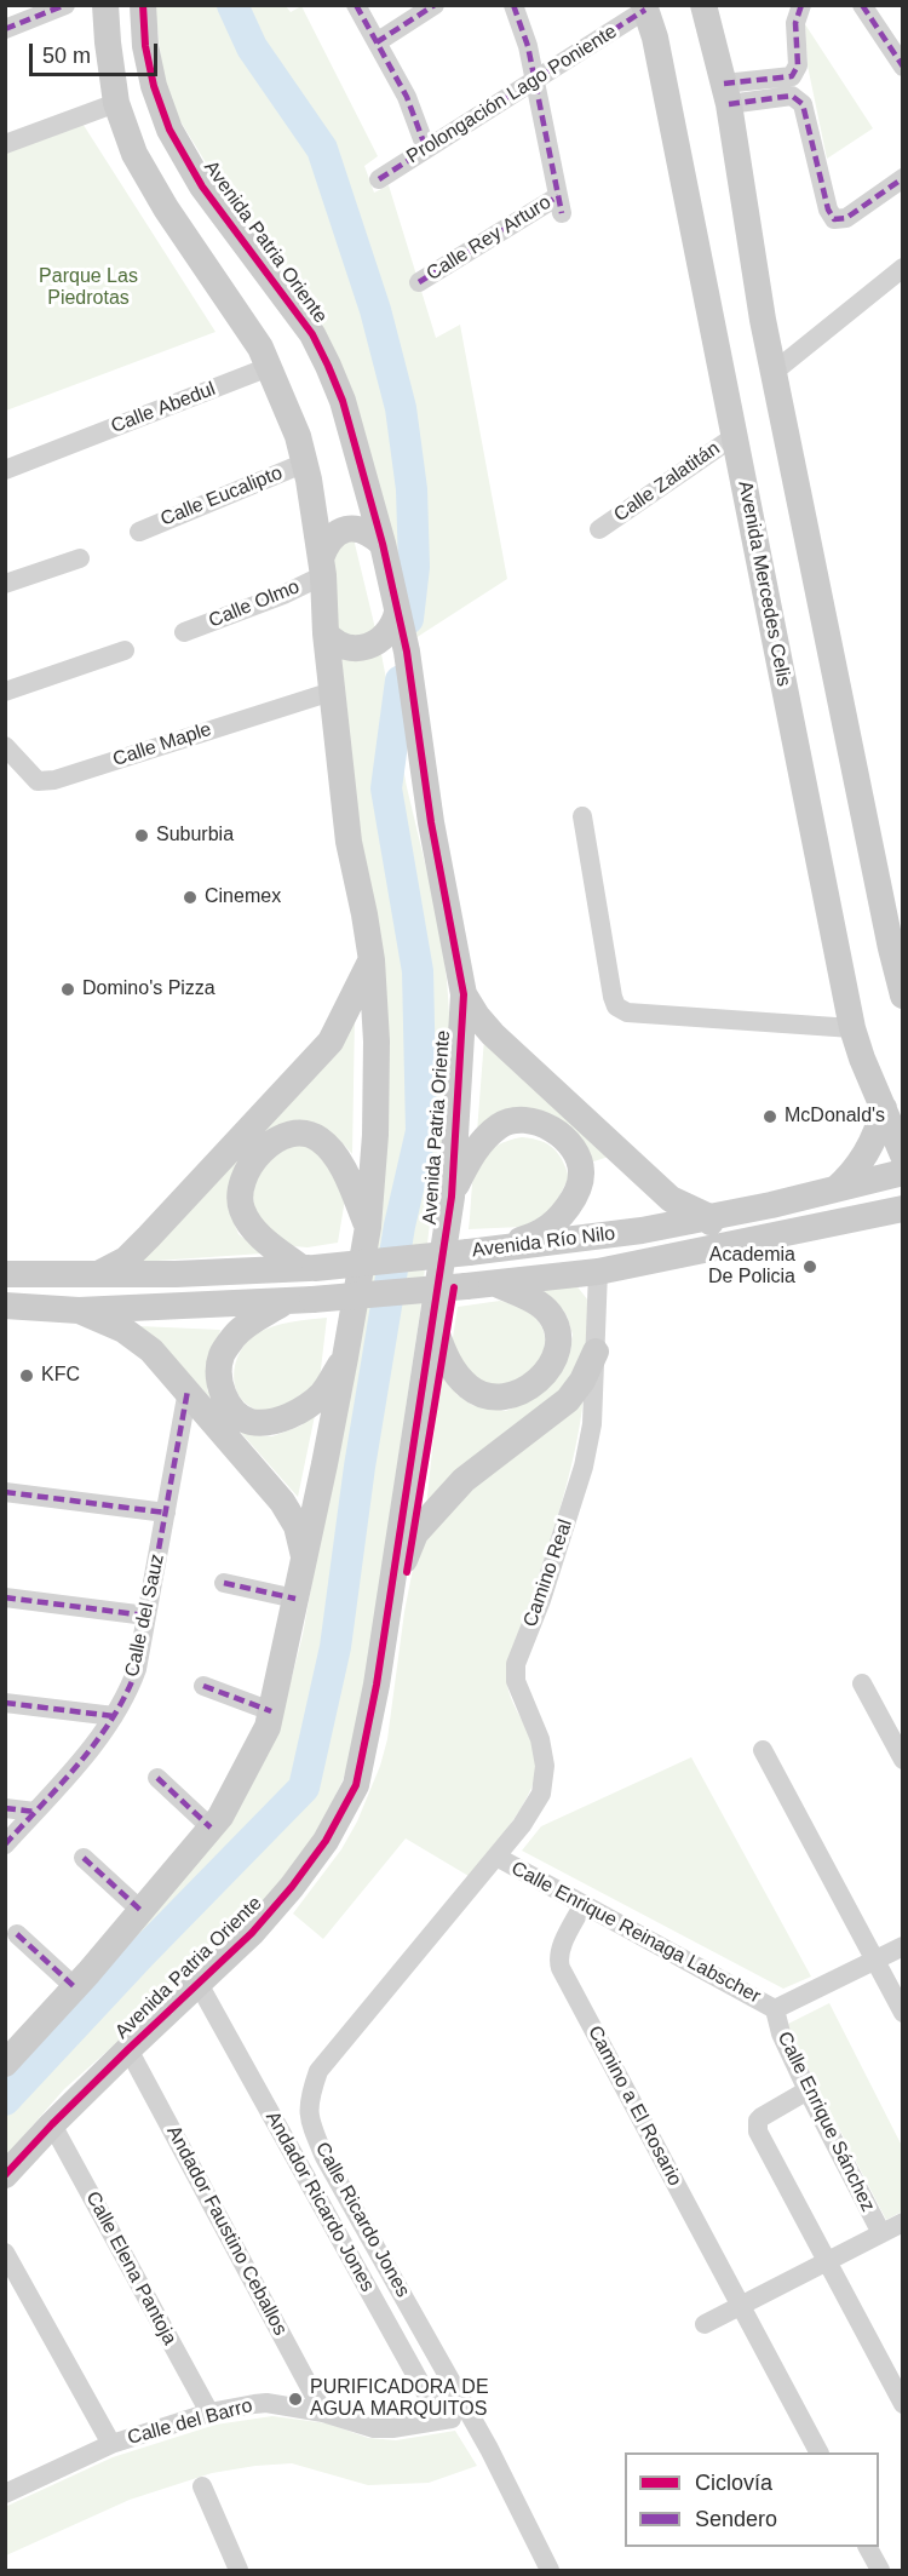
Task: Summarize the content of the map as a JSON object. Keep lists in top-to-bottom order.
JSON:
{
  "streets": {
    "main road": ["Avenida Patria Oriente", "Avenida Mercedes Celis", "Avenida Río Nilo"],
    "street": [
      "Prolongación Lago Poniente",
      "Calle Rey Arturo",
      "Calle Abedul",
      "Calle Zalatitán",
      "Calle Eucalipto",
      "Calle Olmo",
      "Calle Maple",
      "Camino Real",
      "Calle del Sauz",
      "Calle Enrique Reinaga Labscher",
      "Camino a El Rosario",
      "Calle Enrique Sánchez",
      "Andador Ricardo Jones",
      "Calle Ricardo Jones",
      "Andador Faustino Ceballos",
      "Calle Elena Pantoja",
      "Calle del Barro"
    ]
  },
  "crossings": [
    ["Prolongación Lago Poniente", "Calle Rey Arturo"],
    ["Prolongación Lago Poniente", "Avenida Mercedes Celis"],
    ["Avenida Patria Oriente", "Calle Olmo"],
    ["Avenida Patria Oriente", "Andador Ricardo Jones"],
    ["Avenida Patria Oriente", "Andador Faustino Ceballos"],
    ["Avenida Patria Oriente", "Calle Elena Pantoja"],
    ["Calle Zalatitán", "Avenida Mercedes Celis"],
    ["Avenida Río Nilo", "Camino Real"],
    ["Camino Real", "Calle Enrique Reinaga Labscher"],
    ["Camino Real", "Calle Ricardo Jones"],
    ["Calle Enrique Reinaga Labscher", "Camino a El Rosario"],
    ["Calle Enrique Reinaga Labscher", "Calle Enrique Sánchez"],
    ["Calle Enrique Reinaga Labscher", "Calle Ricardo Jones"],
    ["Andador Ricardo Jones", "Calle del Barro"],
    ["Calle Ricardo Jones", "Calle del Barro"],
    ["Andador Faustino Ceballos", "Calle del Barro"],
    ["Calle Elena Pantoja", "Calle del Barro"]
  ],
  "parks": ["Parque Las Piedrotas"],
  "places": [
    "Suburbia",
    "Cinemex",
    "Domino's Pizza",
    "McDonald's",
    "Academia De Policia",
    "KFC",
    "PURIFICADORA DE AGUA MARQUITOS"
  ],
  "legend": ["Ciclovía", "Sendero"],
  "scale_bar": "50 m"
}
